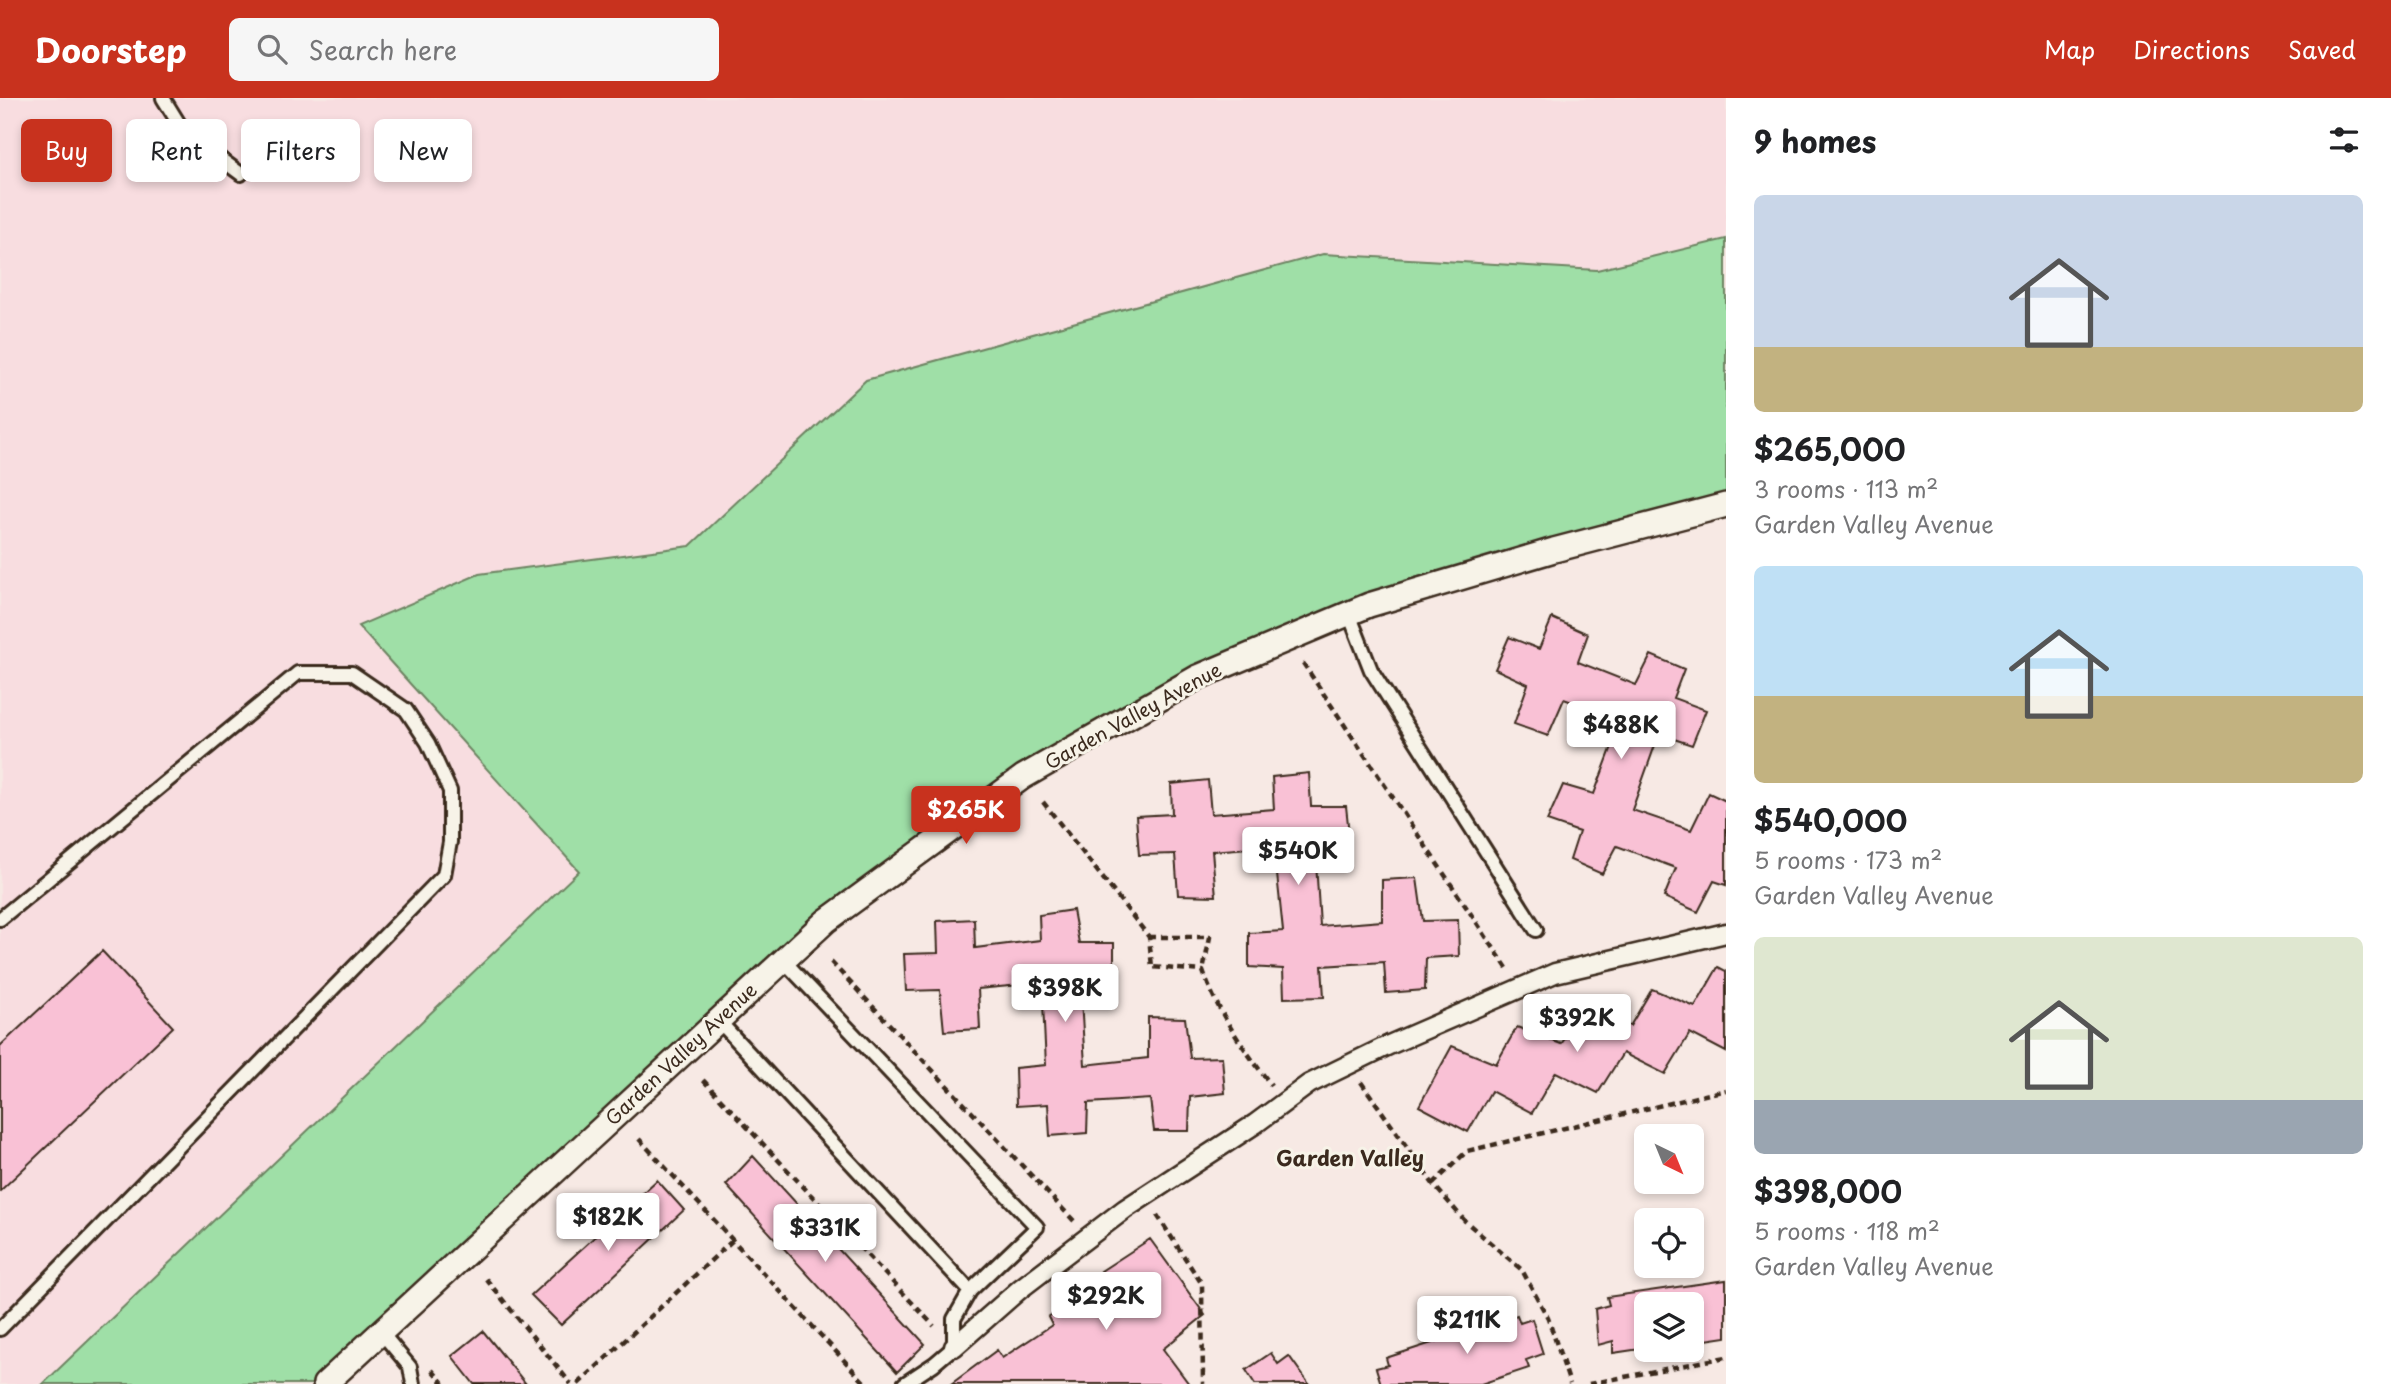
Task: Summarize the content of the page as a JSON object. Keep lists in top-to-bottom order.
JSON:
{
  "streets": {
    "street": ["Garden Valley Avenue"]
  },
  "districts": ["Garden Valley"],
  "north": "bottom right",
  "page": {
    "header": "Doorstep",
    "search": "Search here",
    "nav": ["Map", "Directions", "Saved"],
    "heading": "9 homes",
    "chip": [
      "Buy",
      "Rent",
      "Filters",
      "New"
    ],
    "list": [
      {
        "name": "$265,000",
        "note": "3 rooms · 113 m² · Garden Valley Avenue"
      },
      {
        "name": "$540,000",
        "note": "5 rooms · 173 m² · Garden Valley Avenue"
      },
      {
        "name": "$398,000",
        "note": "5 rooms · 118 m² · Garden Valley Avenue"
      }
    ],
    "price": [
      "$488K",
      "$265K",
      "$540K",
      "$398K",
      "$392K",
      "$182K",
      "$331K",
      "$292K",
      "$211K"
    ]
  }
}
